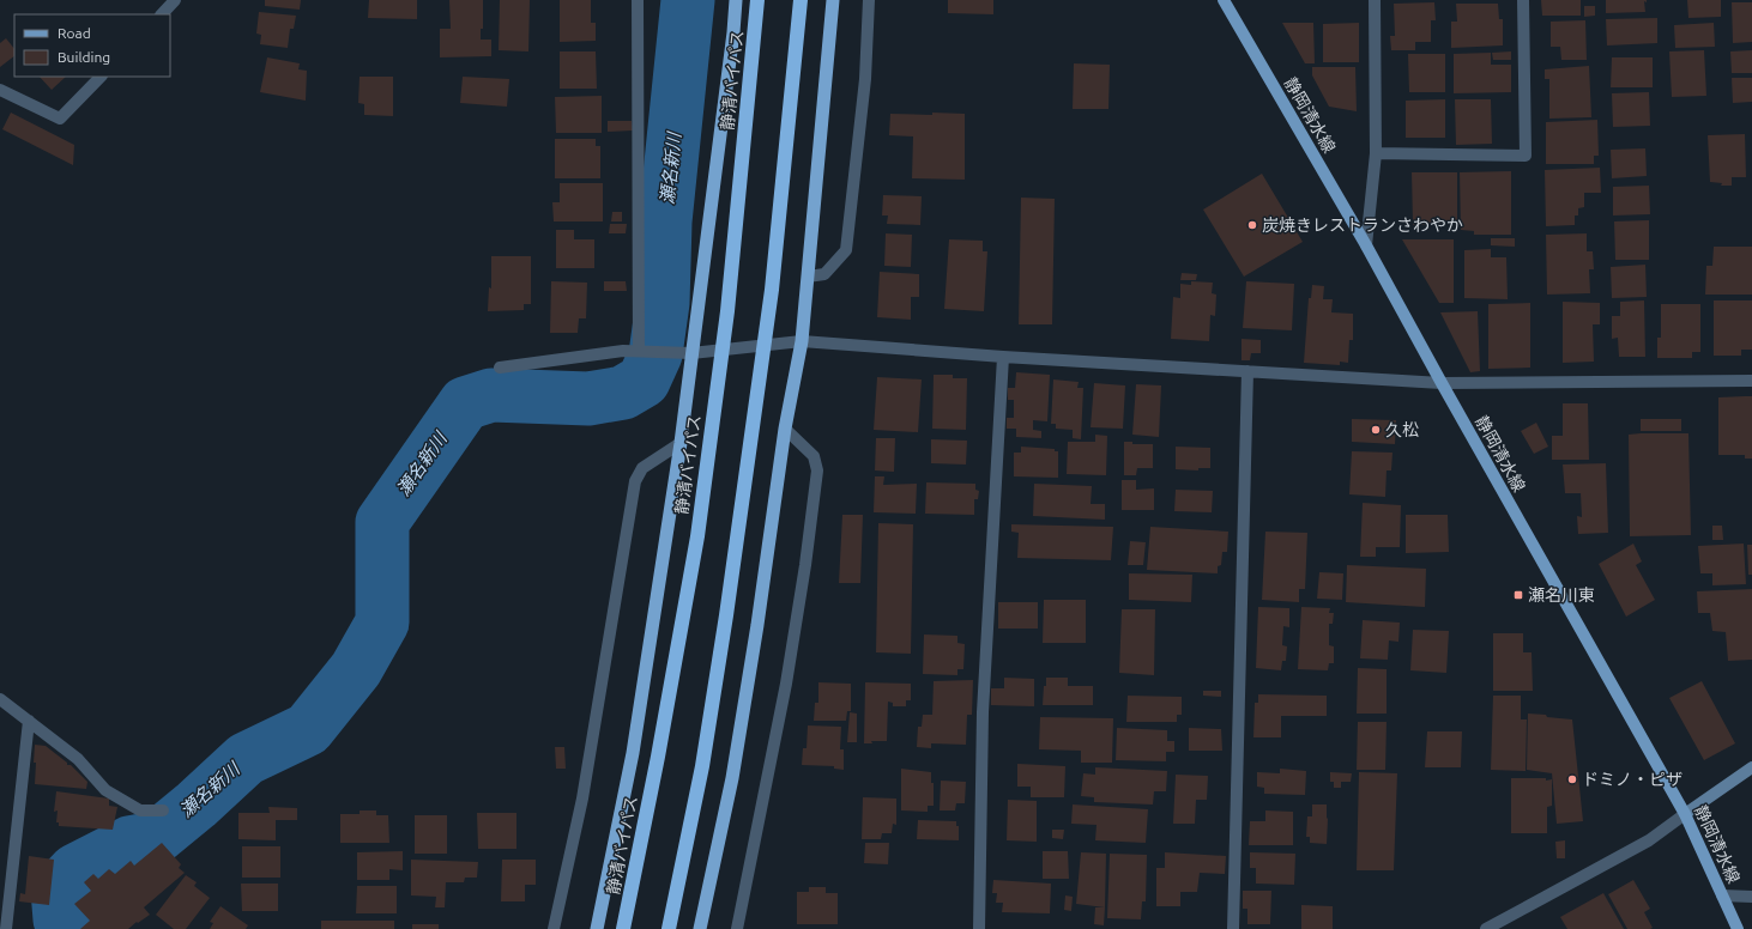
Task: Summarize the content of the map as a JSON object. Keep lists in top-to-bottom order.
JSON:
{
  "streets": {
    "highway": ["静清バイパス"],
    "main road": ["静岡清水線"]
  },
  "water": ["瀬名新川"],
  "places": {
    "other": ["炭焼きレストランさわやか", "久松", "ドミノ・ピザ"],
    "transit": ["瀬名川東"]
  },
  "legend": ["Road", "Building"]
}
